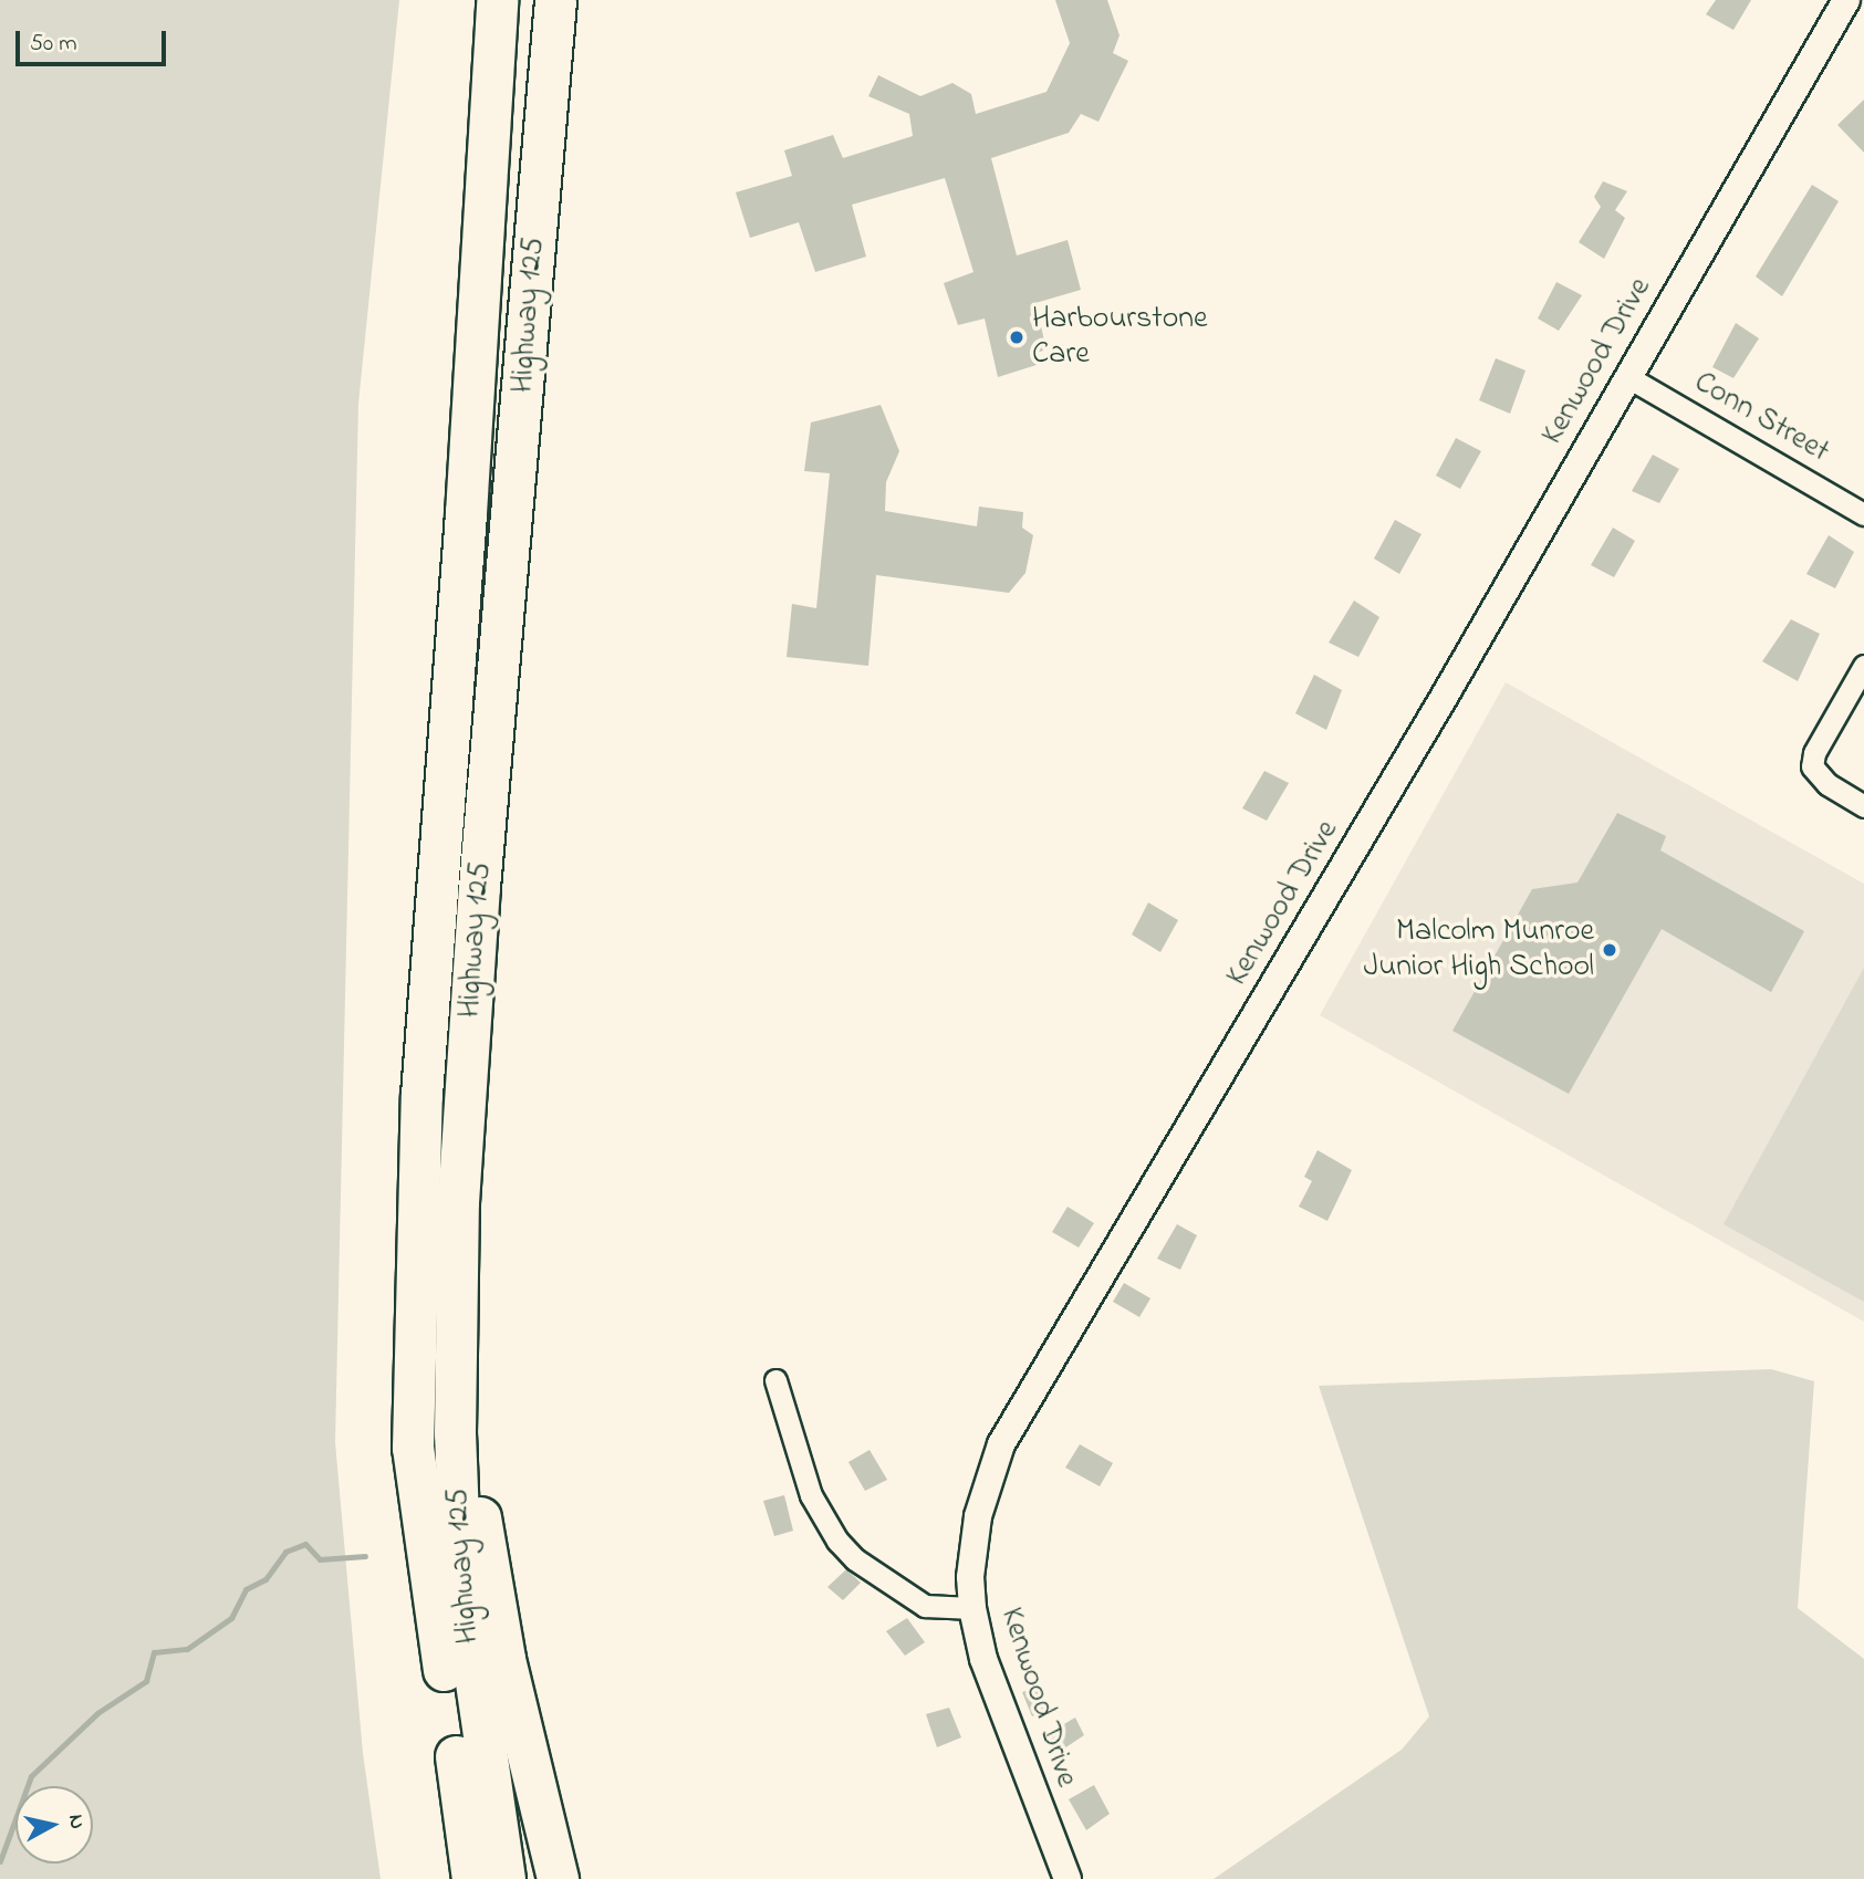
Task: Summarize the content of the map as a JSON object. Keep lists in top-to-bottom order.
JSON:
{
  "streets": {
    "highway": ["Highway 125"],
    "street": ["Kenwood Drive", "Conn Street"]
  },
  "crossings": [
    ["Kenwood Drive", "Conn Street"]
  ],
  "places": ["Harbourstone Care", "Malcolm Munroe Junior High School"],
  "scale_bar": "50 m",
  "north": "right"
}
